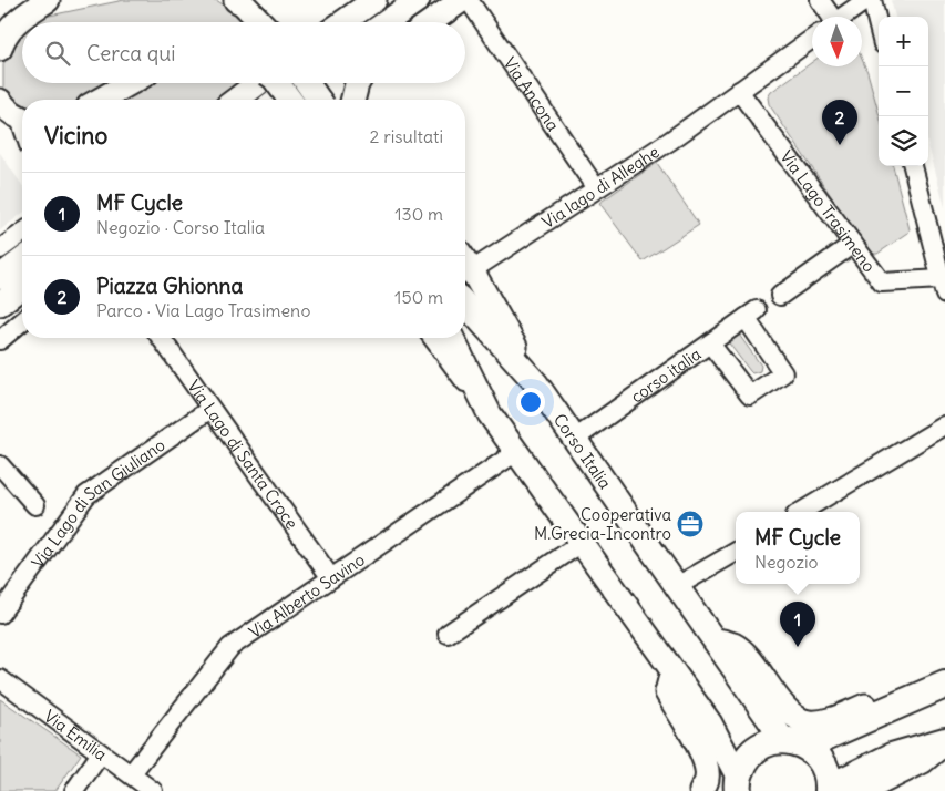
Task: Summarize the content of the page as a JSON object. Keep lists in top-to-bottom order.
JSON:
{
  "streets": {
    "street": [
      "Via Ancona",
      "Via lago di Alleghe",
      "Via Lago Trasimeno",
      "corso italia",
      "Corso Italia",
      "Via Lago di Santa Croce",
      "Via Lago di San Giuliano",
      "Via Alberto Savino",
      "Via Emilia"
    ]
  },
  "crossings": [
    ["Via Ancona", "Via lago di Alleghe"],
    ["Via lago di Alleghe", "Via Lago Trasimeno"],
    ["corso italia", "Corso Italia"],
    ["Via Lago di Santa Croce", "Via Lago di San Giuliano"],
    ["Via Lago di Santa Croce", "Via Alberto Savino"],
    ["Via Alberto Savino", "Via Emilia"]
  ],
  "places": {
    "office": ["Cooperativa M.Grecia-Incontro"]
  },
  "north": "bottom",
  "page": {
    "map_buttons": ["+", "−"],
    "search": "Cerca qui",
    "pins": ["2", "1"],
    "heading": ["Vicino", "2 risultati"],
    "list": [
      {
        "mark": "1",
        "name": "MF Cycle",
        "note": "Negozio · Corso Italia",
        "value": "130 m"
      },
      {
        "mark": "2",
        "name": "Piazza Ghionna",
        "note": "Parco · Via Lago Trasimeno",
        "value": "150 m"
      }
    ],
    "popup": ["MF Cycle", "Negozio"]
  }
}
